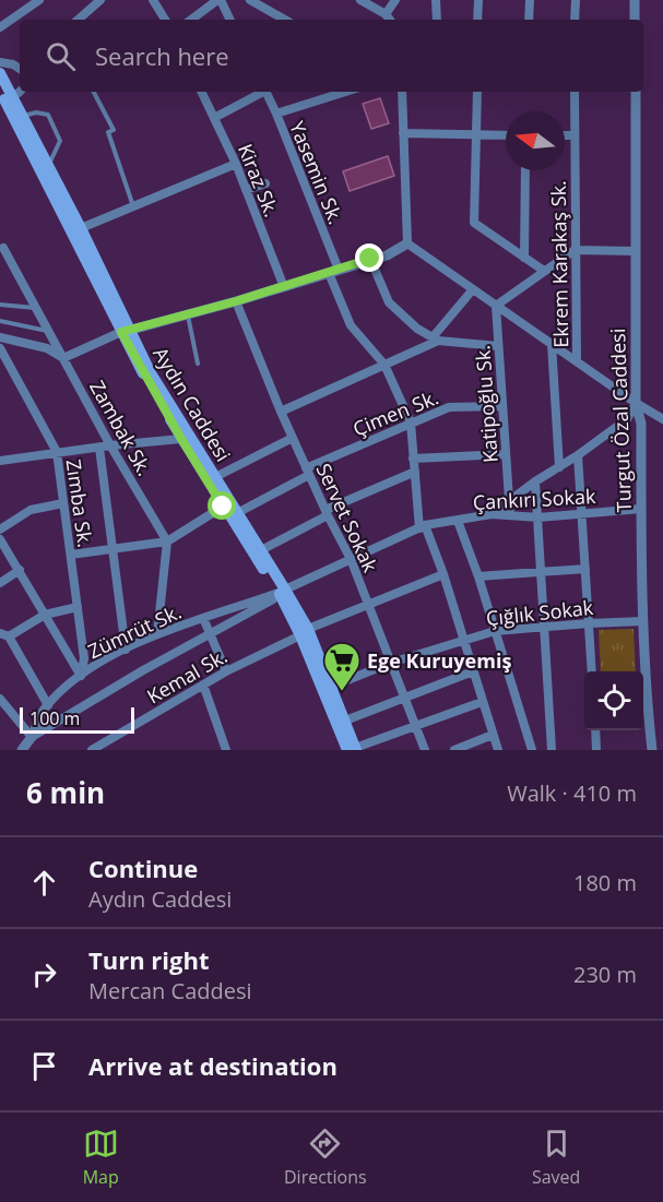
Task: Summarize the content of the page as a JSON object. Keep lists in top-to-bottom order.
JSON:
{
  "streets": {
    "main road": ["Aydın Caddesi"],
    "street": [
      "Yasemin Sk.",
      "Kiraz Sk.",
      "Ekrem Karakaş Sk.",
      "Katipoğlu Sk.",
      "Çimen Sk.",
      "Turgut Özal Caddesi",
      "Zambak Sk.",
      "Çankırı Sokak",
      "Zımba Sk.",
      "Servet Sokak",
      "Çığlık Sokak",
      "Zümrüt Sk.",
      "Kemal Sk."
    ]
  },
  "crossings": [
    ["Yasemin Sk.", "Çimen Sk."],
    ["Aydın Caddesi", "Çimen Sk."],
    ["Aydın Caddesi", "Çankırı Sokak"],
    ["Aydın Caddesi", "Çığlık Sokak"],
    ["Aydın Caddesi", "Zümrüt Sk."],
    ["Aydın Caddesi", "Kemal Sk."],
    ["Katipoğlu Sk.", "Çimen Sk."],
    ["Katipoğlu Sk.", "Çankırı Sokak"],
    ["Çimen Sk.", "Servet Sokak"],
    ["Turgut Özal Caddesi", "Çankırı Sokak"],
    ["Turgut Özal Caddesi", "Çığlık Sokak"],
    ["Çankırı Sokak", "Servet Sokak"],
    ["Çankırı Sokak", "Zümrüt Sk."],
    ["Zımba Sk.", "Zümrüt Sk."],
    ["Servet Sokak", "Çığlık Sokak"],
    ["Servet Sokak", "Kemal Sk."]
  ],
  "places": {
    "supermarket": ["Ege Kuruyemiş"]
  },
  "scale_bar": "100 m",
  "north": "left",
  "page": {
    "search": "Search here",
    "scale": "100 m",
    "heading": ["6 min", "Walk · 410 m"],
    "list": [
      ["Continue", "Aydın Caddesi", "180 m"],
      ["Turn right", "Mercan Caddesi", "230 m"],
      "Arrive at destination"
    ],
    "nav": ["Map", "Directions", "Saved"]
  }
}
